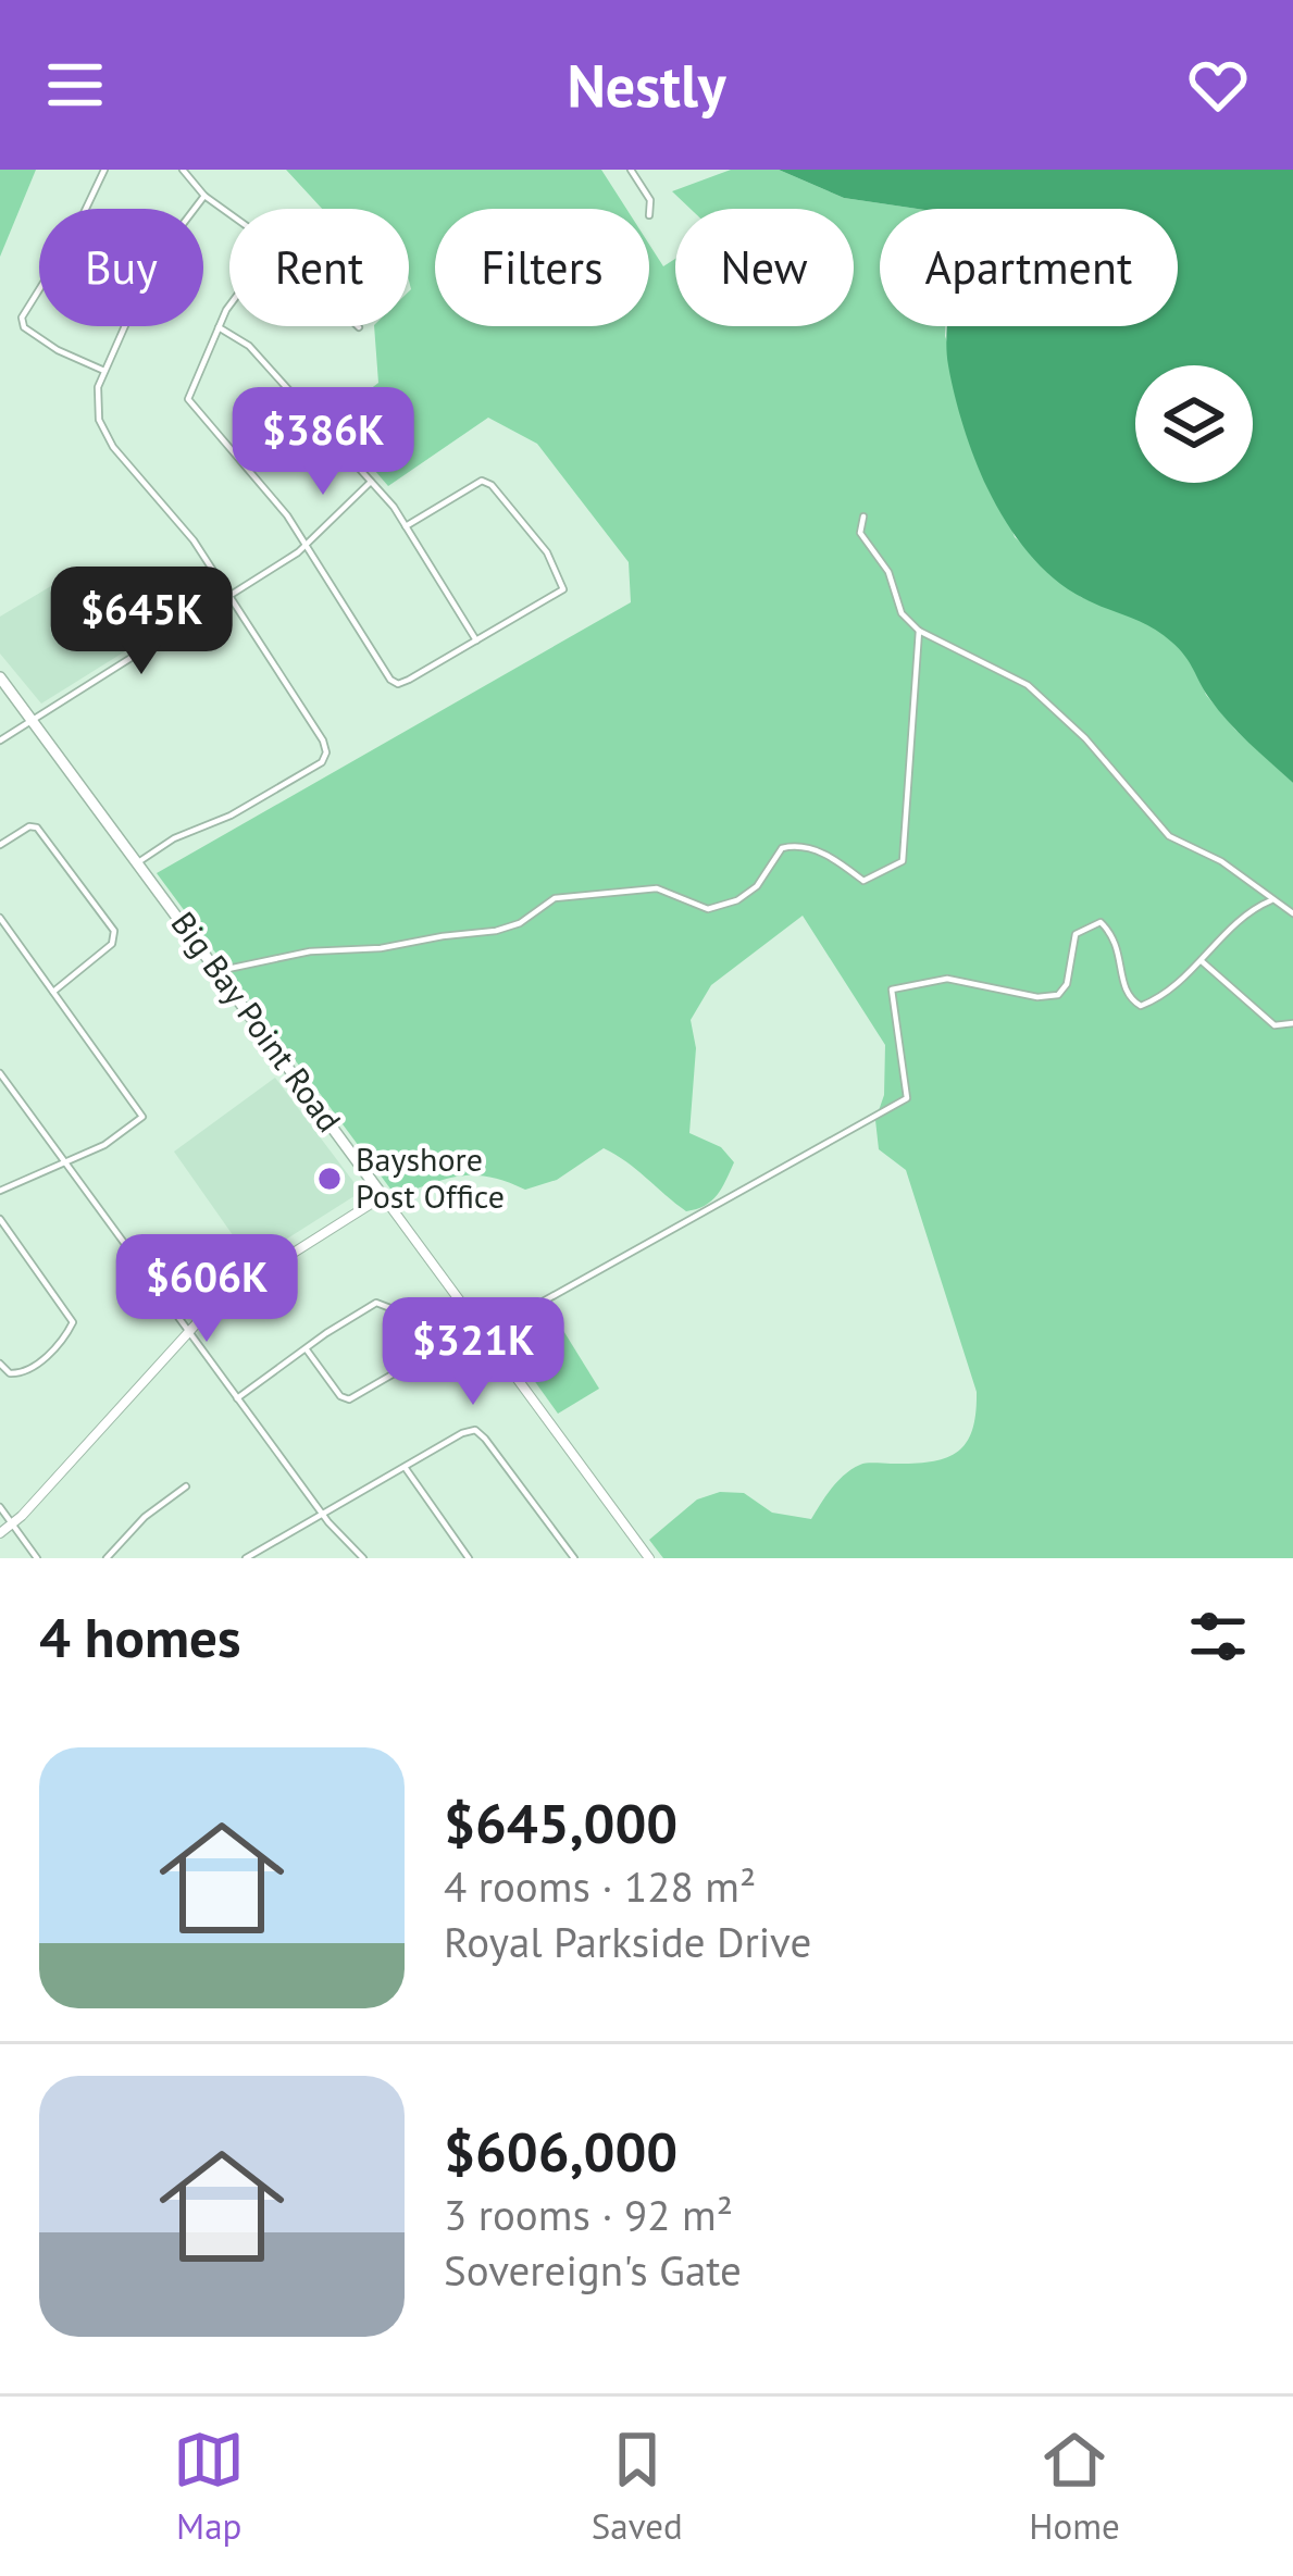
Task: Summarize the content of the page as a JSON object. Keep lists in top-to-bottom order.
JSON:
{
  "streets": {
    "main road": ["Big Bay Point Road"]
  },
  "places": ["Bayshore Post Office"],
  "page": {
    "header": "Nestly",
    "chip": [
      "Buy",
      "Rent",
      "Filters",
      "New",
      "Apartment"
    ],
    "price": [
      "$386K",
      "$645K",
      "$606K",
      "$321K"
    ],
    "heading": "4 homes",
    "list": [
      {
        "name": "$645,000",
        "note": "4 rooms · 128 m² · Royal Parkside Drive"
      },
      {
        "name": "$606,000",
        "note": "3 rooms · 92 m² · Sovereign's Gate"
      }
    ],
    "tabs": ["Map", "Saved", "Home"]
  }
}
